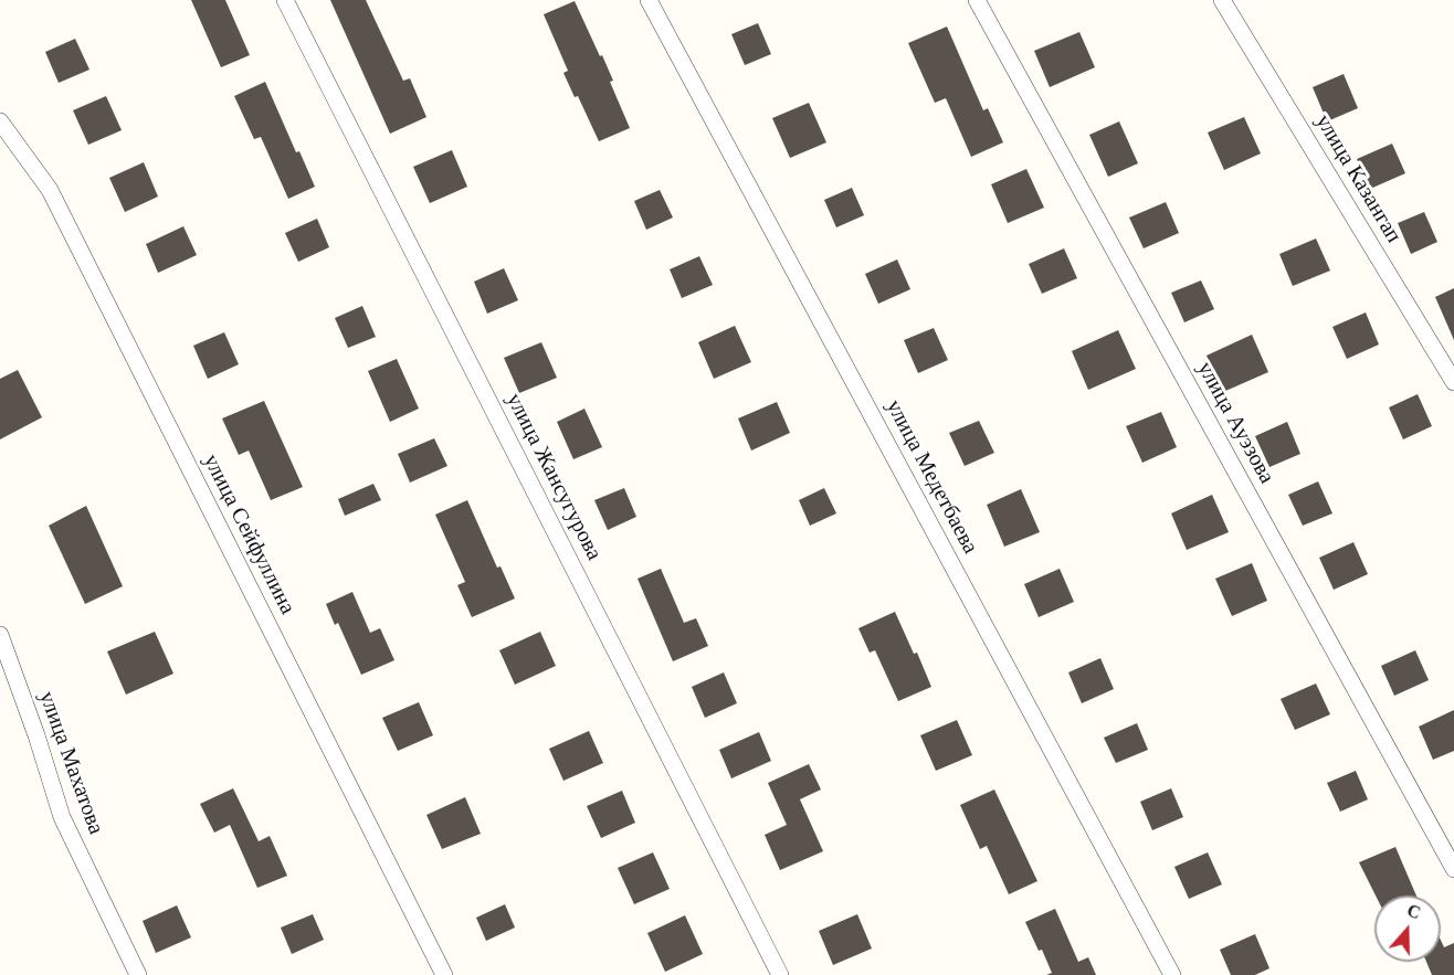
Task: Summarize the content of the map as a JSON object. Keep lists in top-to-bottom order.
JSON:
{
  "streets": {
    "street": [
      "улица Казангап",
      "улица Ауэзова",
      "улица Жансугурова",
      "улица Медетбаева",
      "улица Сейфуллина",
      "улица Махатова"
    ]
  },
  "north": "top"
}
